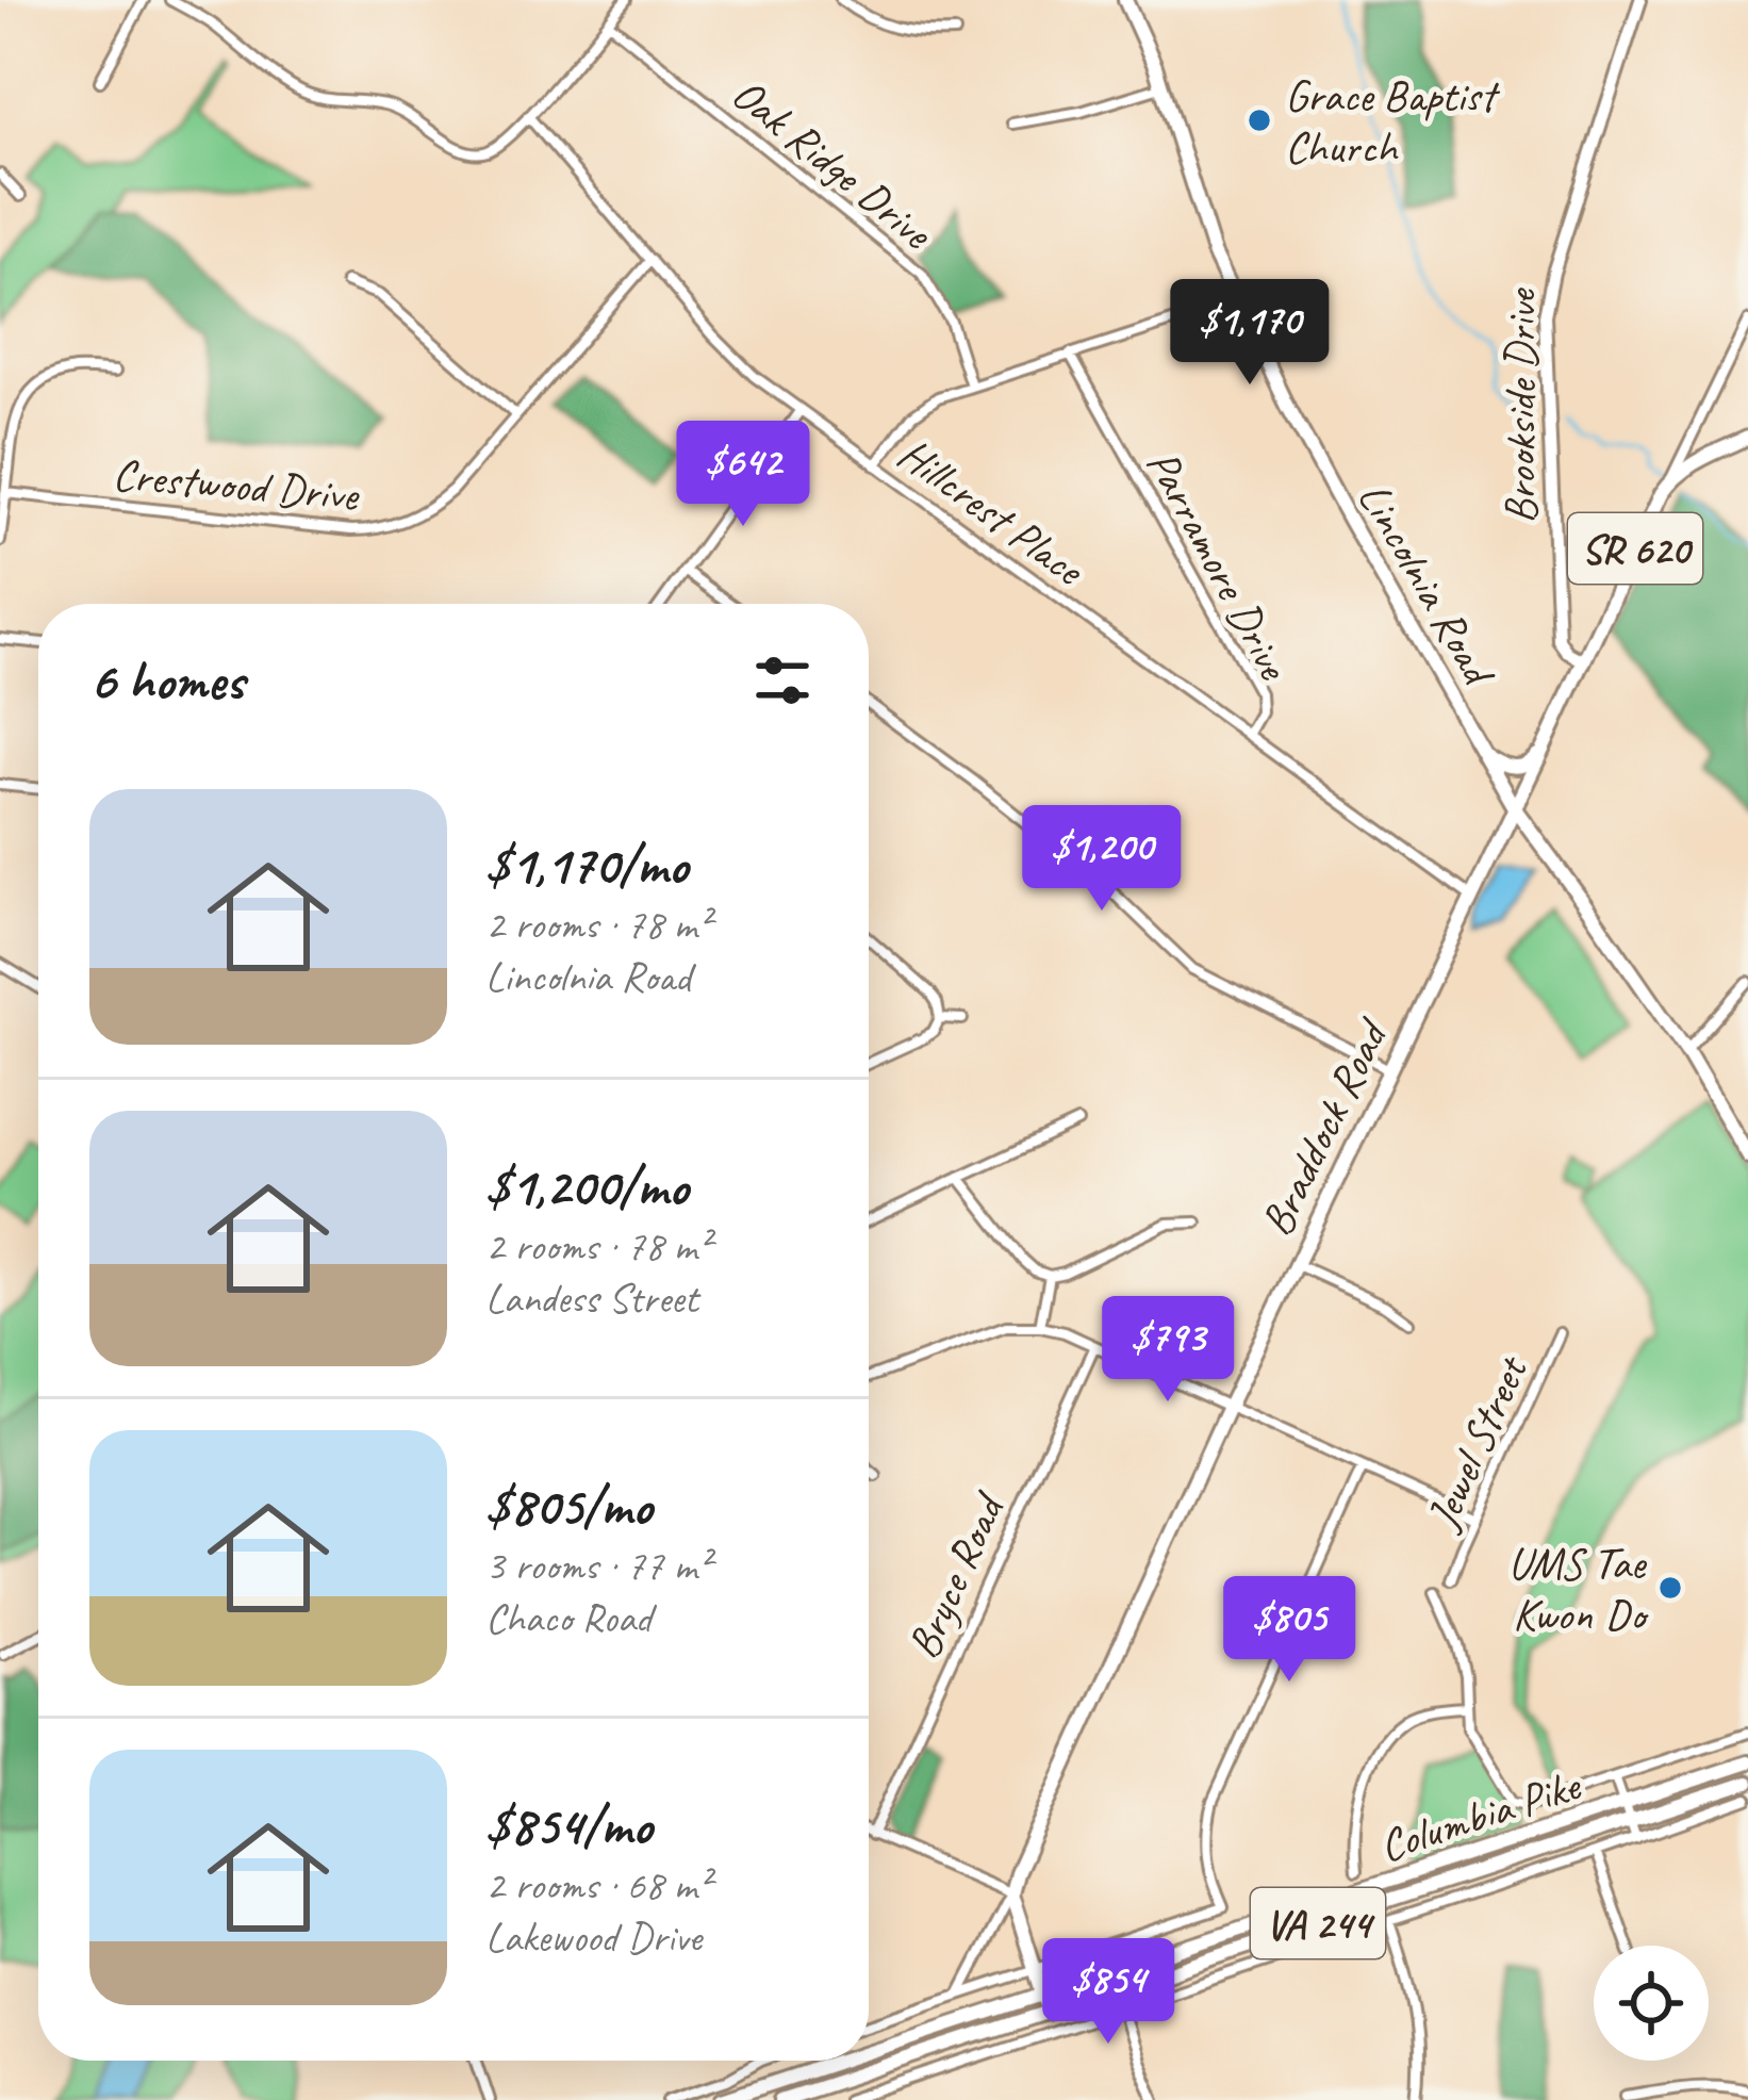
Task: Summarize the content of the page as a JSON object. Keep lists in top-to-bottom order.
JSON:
{
  "streets": {
    "main road": [
      "SR 620",
      "Lincolnia Road",
      "Braddock Road",
      "Columbia Pike",
      "VA 244"
    ],
    "street": [
      "Oak Ridge Drive",
      "Brookside Drive",
      "Crestwood Drive",
      "Hillcrest Place",
      "Parramore Drive",
      "Jewel Street",
      "Bryce Road"
    ]
  },
  "crossings": [
    ["Brookside Drive", "Braddock Road"],
    ["Crestwood Drive", "Hillcrest Place"],
    ["Hillcrest Place", "Parramore Drive"],
    ["Hillcrest Place", "Braddock Road"],
    ["SR 620", "Braddock Road"],
    ["Lincolnia Road", "Braddock Road"]
  ],
  "places": ["Grace Baptist Church", "UMS Tae Kwon Do"],
  "page": {
    "price": [
      "$1,170",
      "$642",
      "$1,200",
      "$793",
      "$805",
      "$854"
    ],
    "heading": "6 homes",
    "list": [
      {
        "name": "$1,170/mo",
        "note": "2 rooms · 78 m² · Lincolnia Road"
      },
      {
        "name": "$1,200/mo",
        "note": "2 rooms · 78 m² · Landess Street"
      },
      {
        "name": "$805/mo",
        "note": "3 rooms · 77 m² · Chaco Road"
      },
      {
        "name": "$854/mo",
        "note": "2 rooms · 68 m² · Lakewood Drive"
      }
    ]
  }
}
